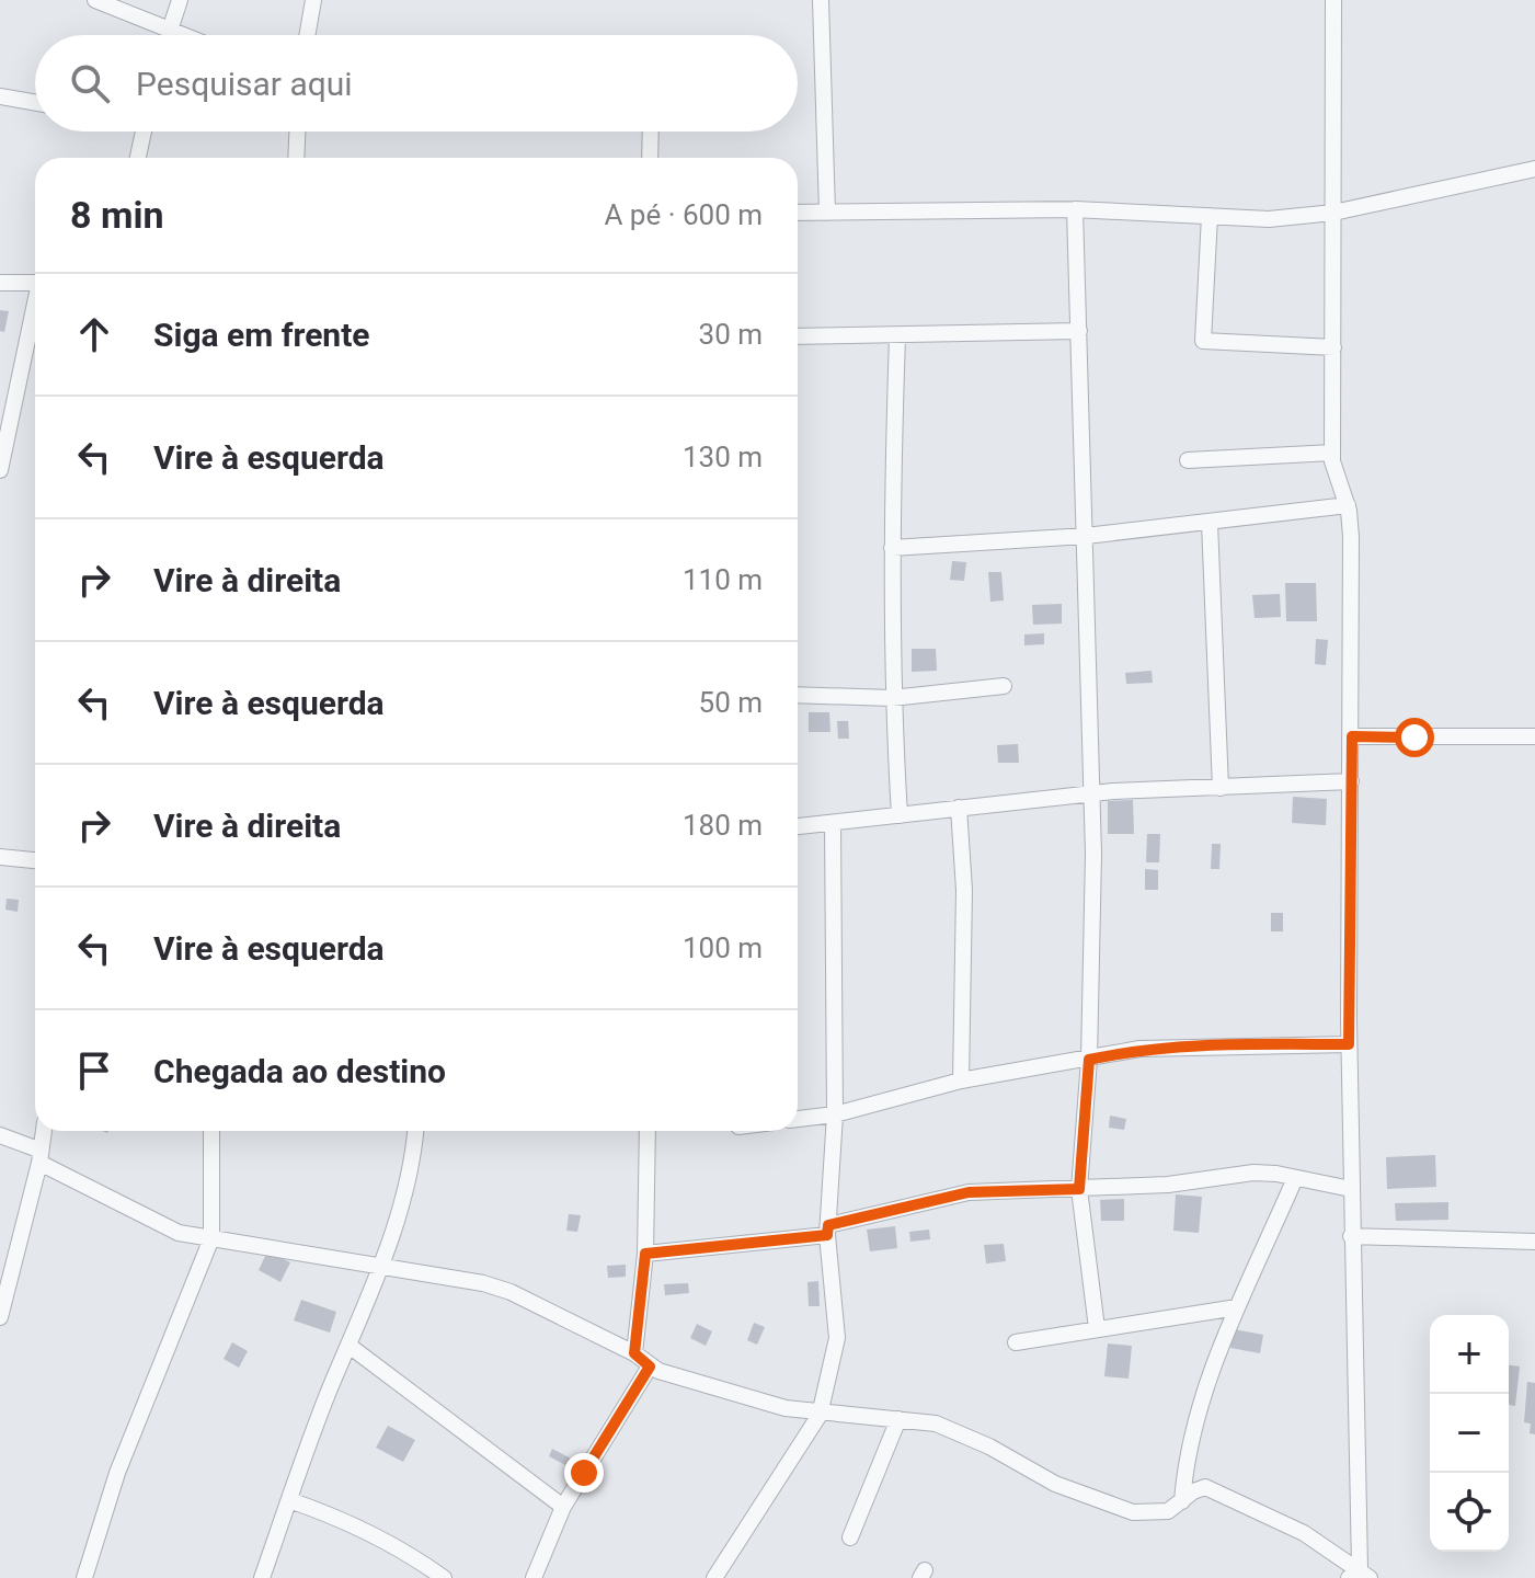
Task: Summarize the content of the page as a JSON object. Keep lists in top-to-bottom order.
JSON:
{
  "page": {
    "search": "Pesquisar aqui",
    "heading": ["8 min", "A pé · 600 m"],
    "list": [
      ["Siga em frente", "30 m"],
      ["Vire à esquerda", "130 m"],
      ["Vire à direita", "110 m"],
      ["Vire à esquerda", "50 m"],
      ["Vire à direita", "180 m"],
      ["Vire à esquerda", "100 m"],
      "Chegada ao destino"
    ],
    "map_buttons": ["+", "−"]
  }
}
